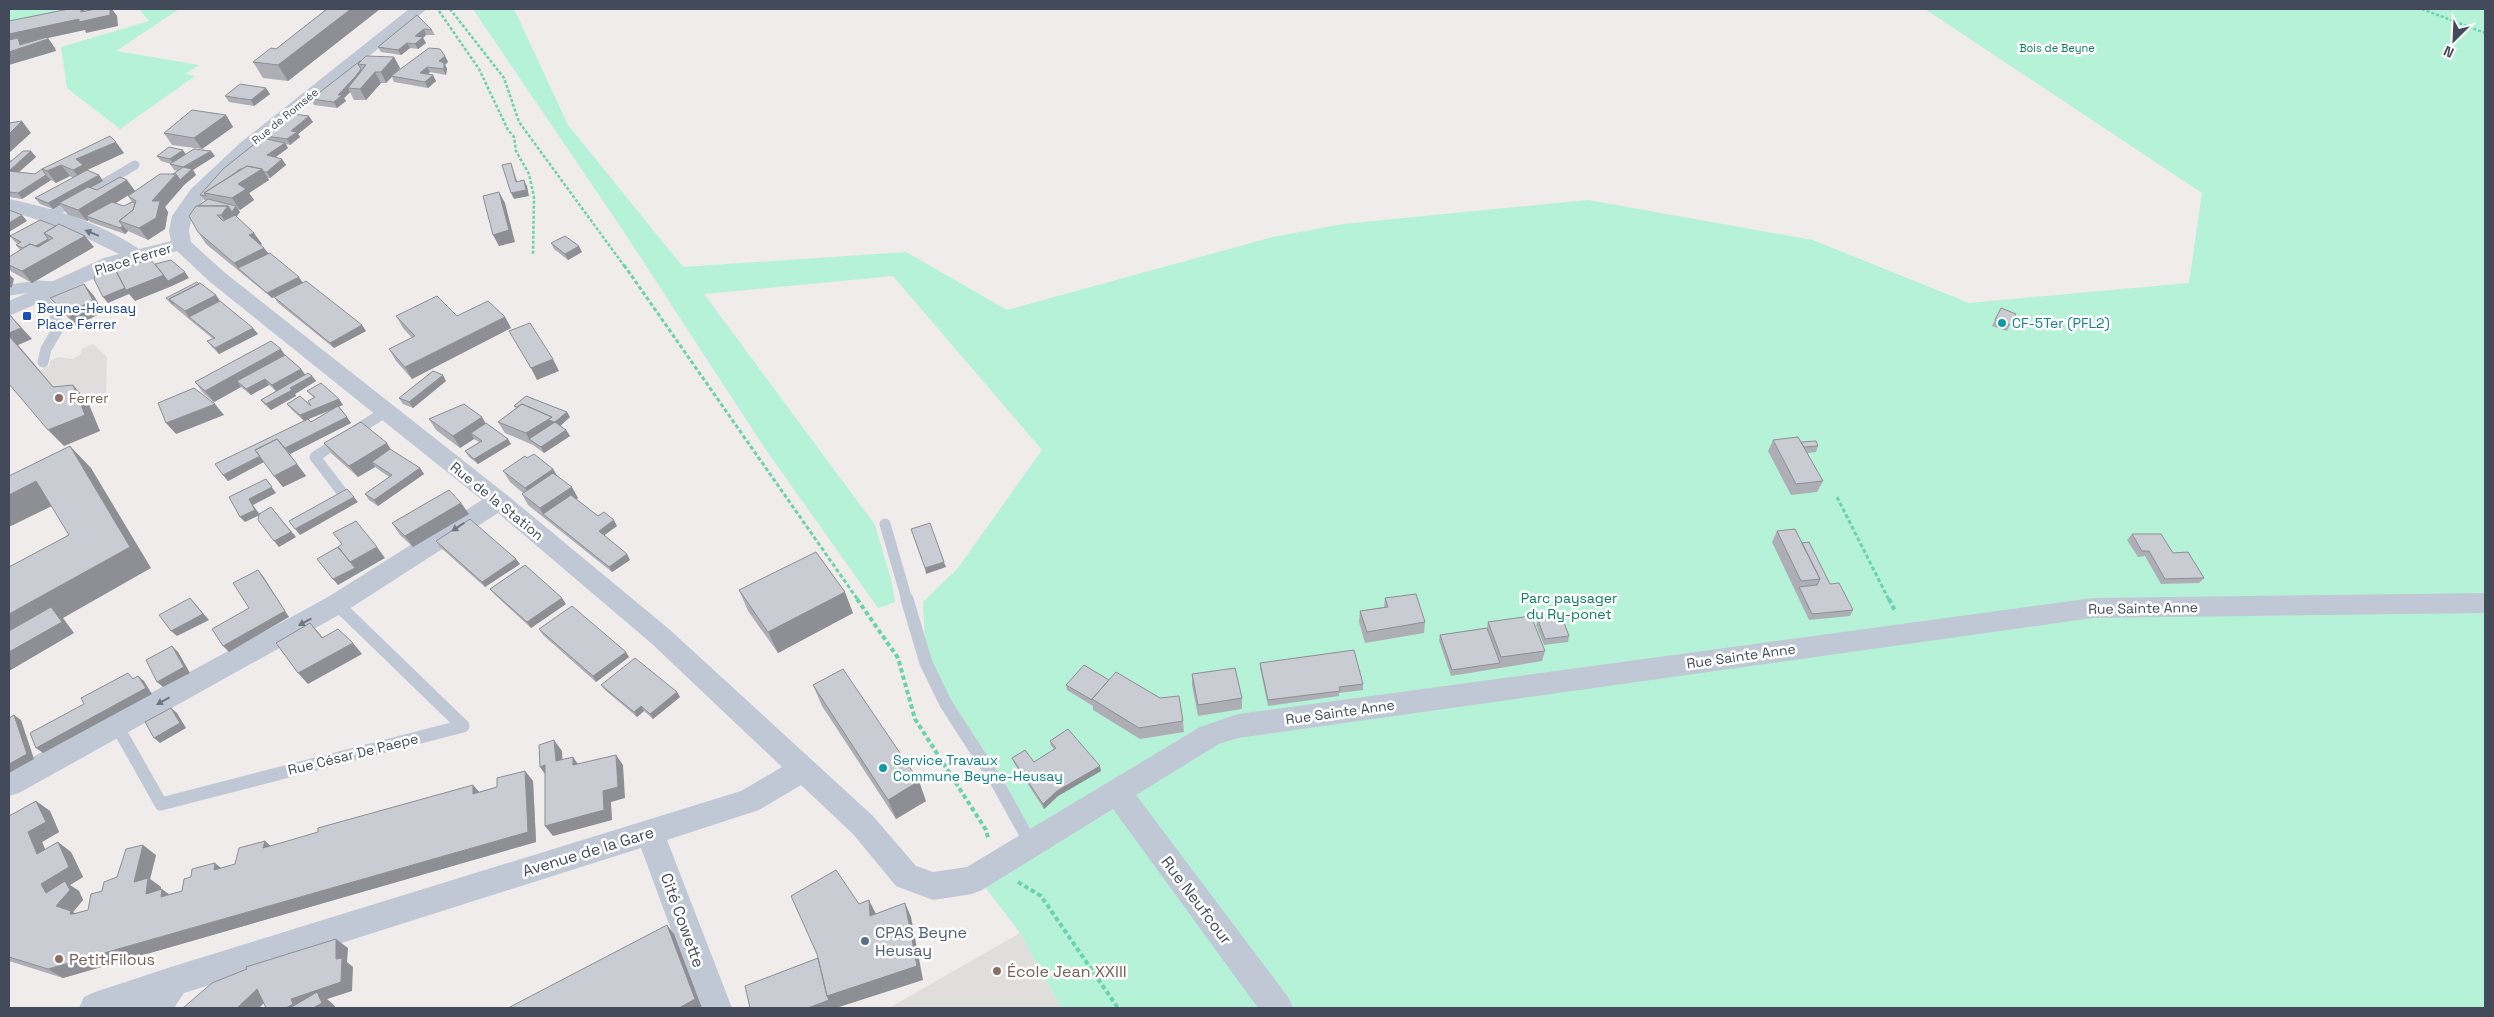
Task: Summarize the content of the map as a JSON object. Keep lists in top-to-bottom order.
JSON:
{
  "streets": {
    "street": [
      "Rue de Romsée",
      "Place Ferrer",
      "Rue de la Station",
      "Rue Sainte Anne",
      "Avenue de la Gare",
      "Rue Neufcour",
      "Cité Cowette"
    ],
    "lane": ["Rue César De Paepe"]
  },
  "crossings": [
    ["Rue de Romsée", "Place Ferrer"],
    ["Rue de Romsée", "Rue de la Station"],
    ["Place Ferrer", "Rue de la Station"],
    ["Rue de la Station", "Avenue de la Gare"],
    ["Rue Sainte Anne", "Rue Neufcour"],
    ["Avenue de la Gare", "Cité Cowette"]
  ],
  "parks": ["Bois de Beyne", "Parc paysager du Ry-ponet"],
  "places": {
    "transit": ["Beyne-Heusay Place Ferrer"],
    "other": [
      "CF-5Ter (PFL2)",
      "Ferrer",
      "Service Travaux Commune Beyne-Heusay",
      "CPAS Beyne Heusay",
      "Petit Filous",
      "École Jean XXIII"
    ]
  },
  "north": "bottom left"
}
